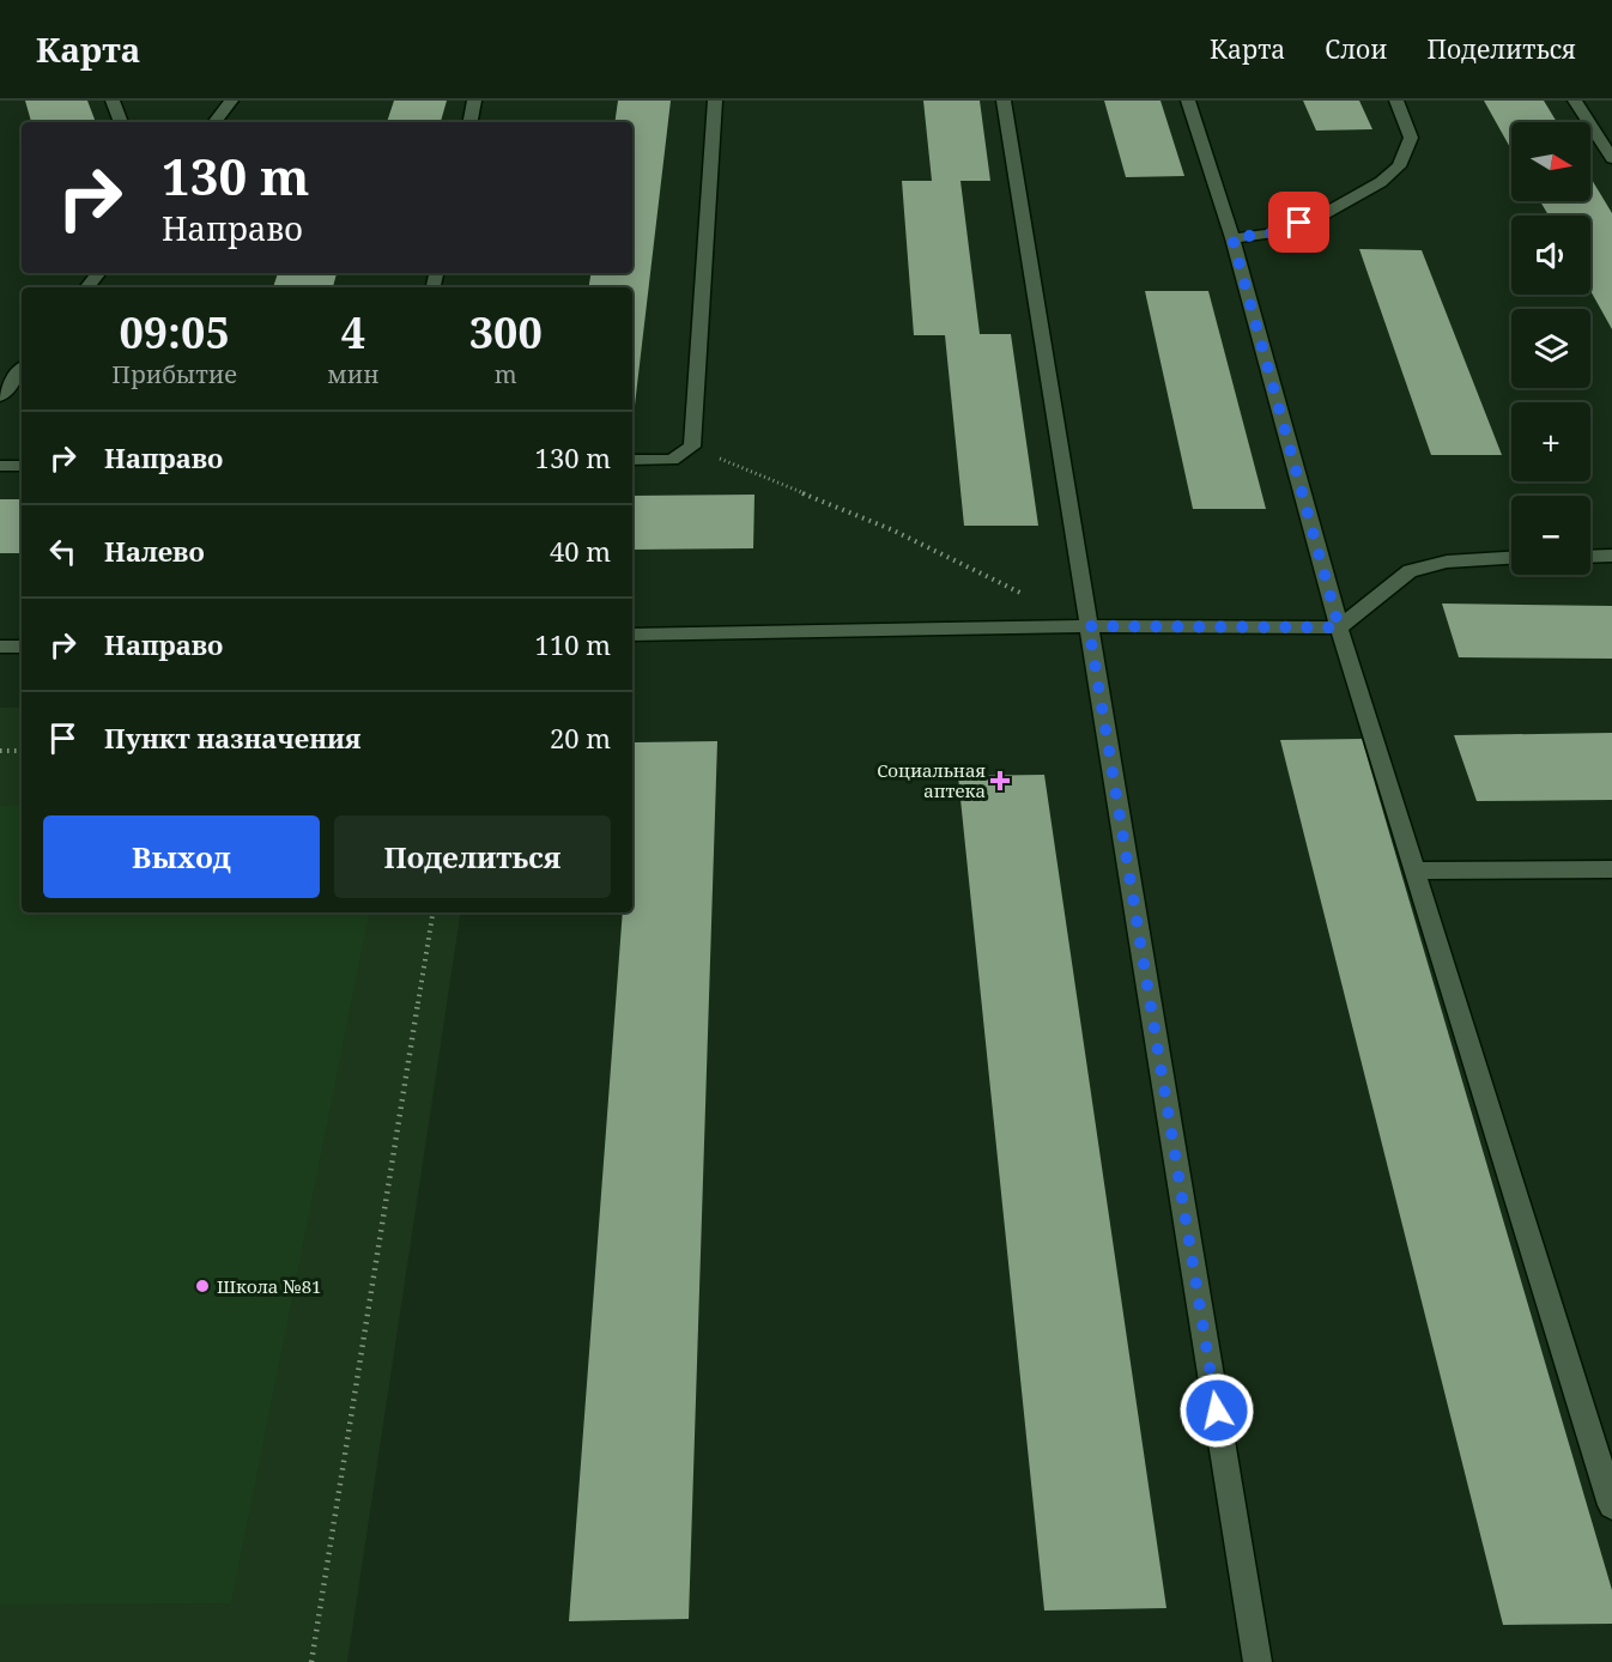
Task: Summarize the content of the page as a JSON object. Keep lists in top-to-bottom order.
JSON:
{
  "places": {
    "health": ["Социальная аптека"],
    "other": ["Школа №81"]
  },
  "north": "right",
  "page": {
    "header": "Карта",
    "nav": ["Карта", "Слои", "Поделиться"],
    "map_buttons": ["+", "−"],
    "turn": ["130 m", "Направо"],
    "eta": [
      "09:05",
      "Прибытие",
      "4",
      "мин",
      "300",
      "m"
    ],
    "list": [
      {
        "name": "Направо",
        "value": "130 m"
      },
      {
        "name": "Налево",
        "value": "40 m"
      },
      {
        "name": "Направо",
        "value": "110 m"
      },
      {
        "name": "Пункт назначения",
        "value": "20 m"
      }
    ],
    "buttons": ["Выход", "Поделиться"]
  }
}
